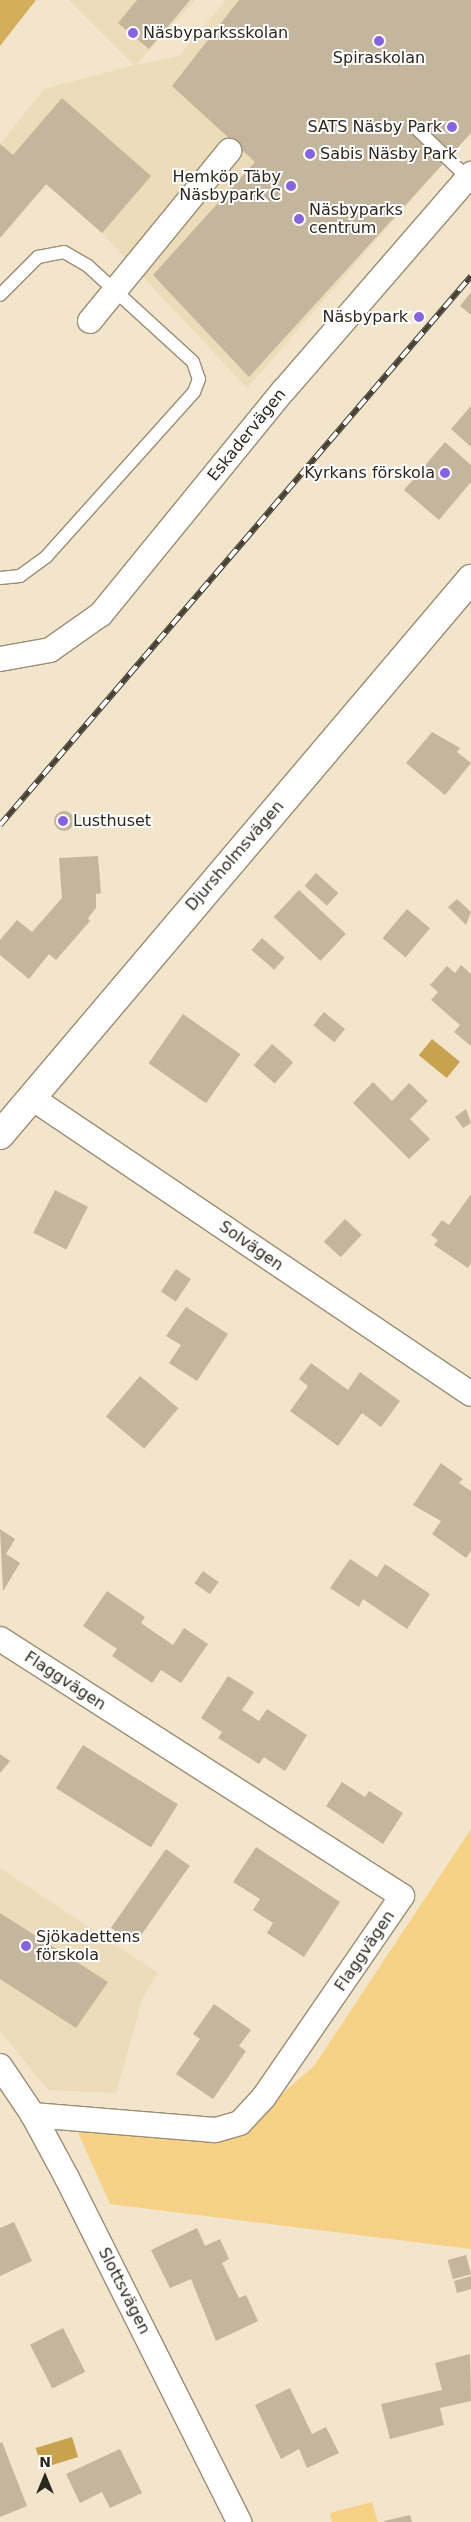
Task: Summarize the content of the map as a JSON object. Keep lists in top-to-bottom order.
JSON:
{
  "streets": {
    "street": [
      "Eskadervägen",
      "Djursholmsvägen",
      "Solvägen",
      "Flaggvägen",
      "Slottsvägen"
    ]
  },
  "crossings": [
    ["Djursholmsvägen", "Solvägen"],
    ["Flaggvägen", "Slottsvägen"]
  ],
  "places": [
    "Näsbyparksskolan",
    "Spiraskolan",
    "SATS Näsby Park",
    "Sabis Näsby Park",
    "Hemköp Täby Näsbypark C",
    "Näsbyparks centrum",
    "Näsbypark",
    "Kyrkans förskola",
    "Lusthuset",
    "Sjökadettens förskola"
  ],
  "north": "top"
}
